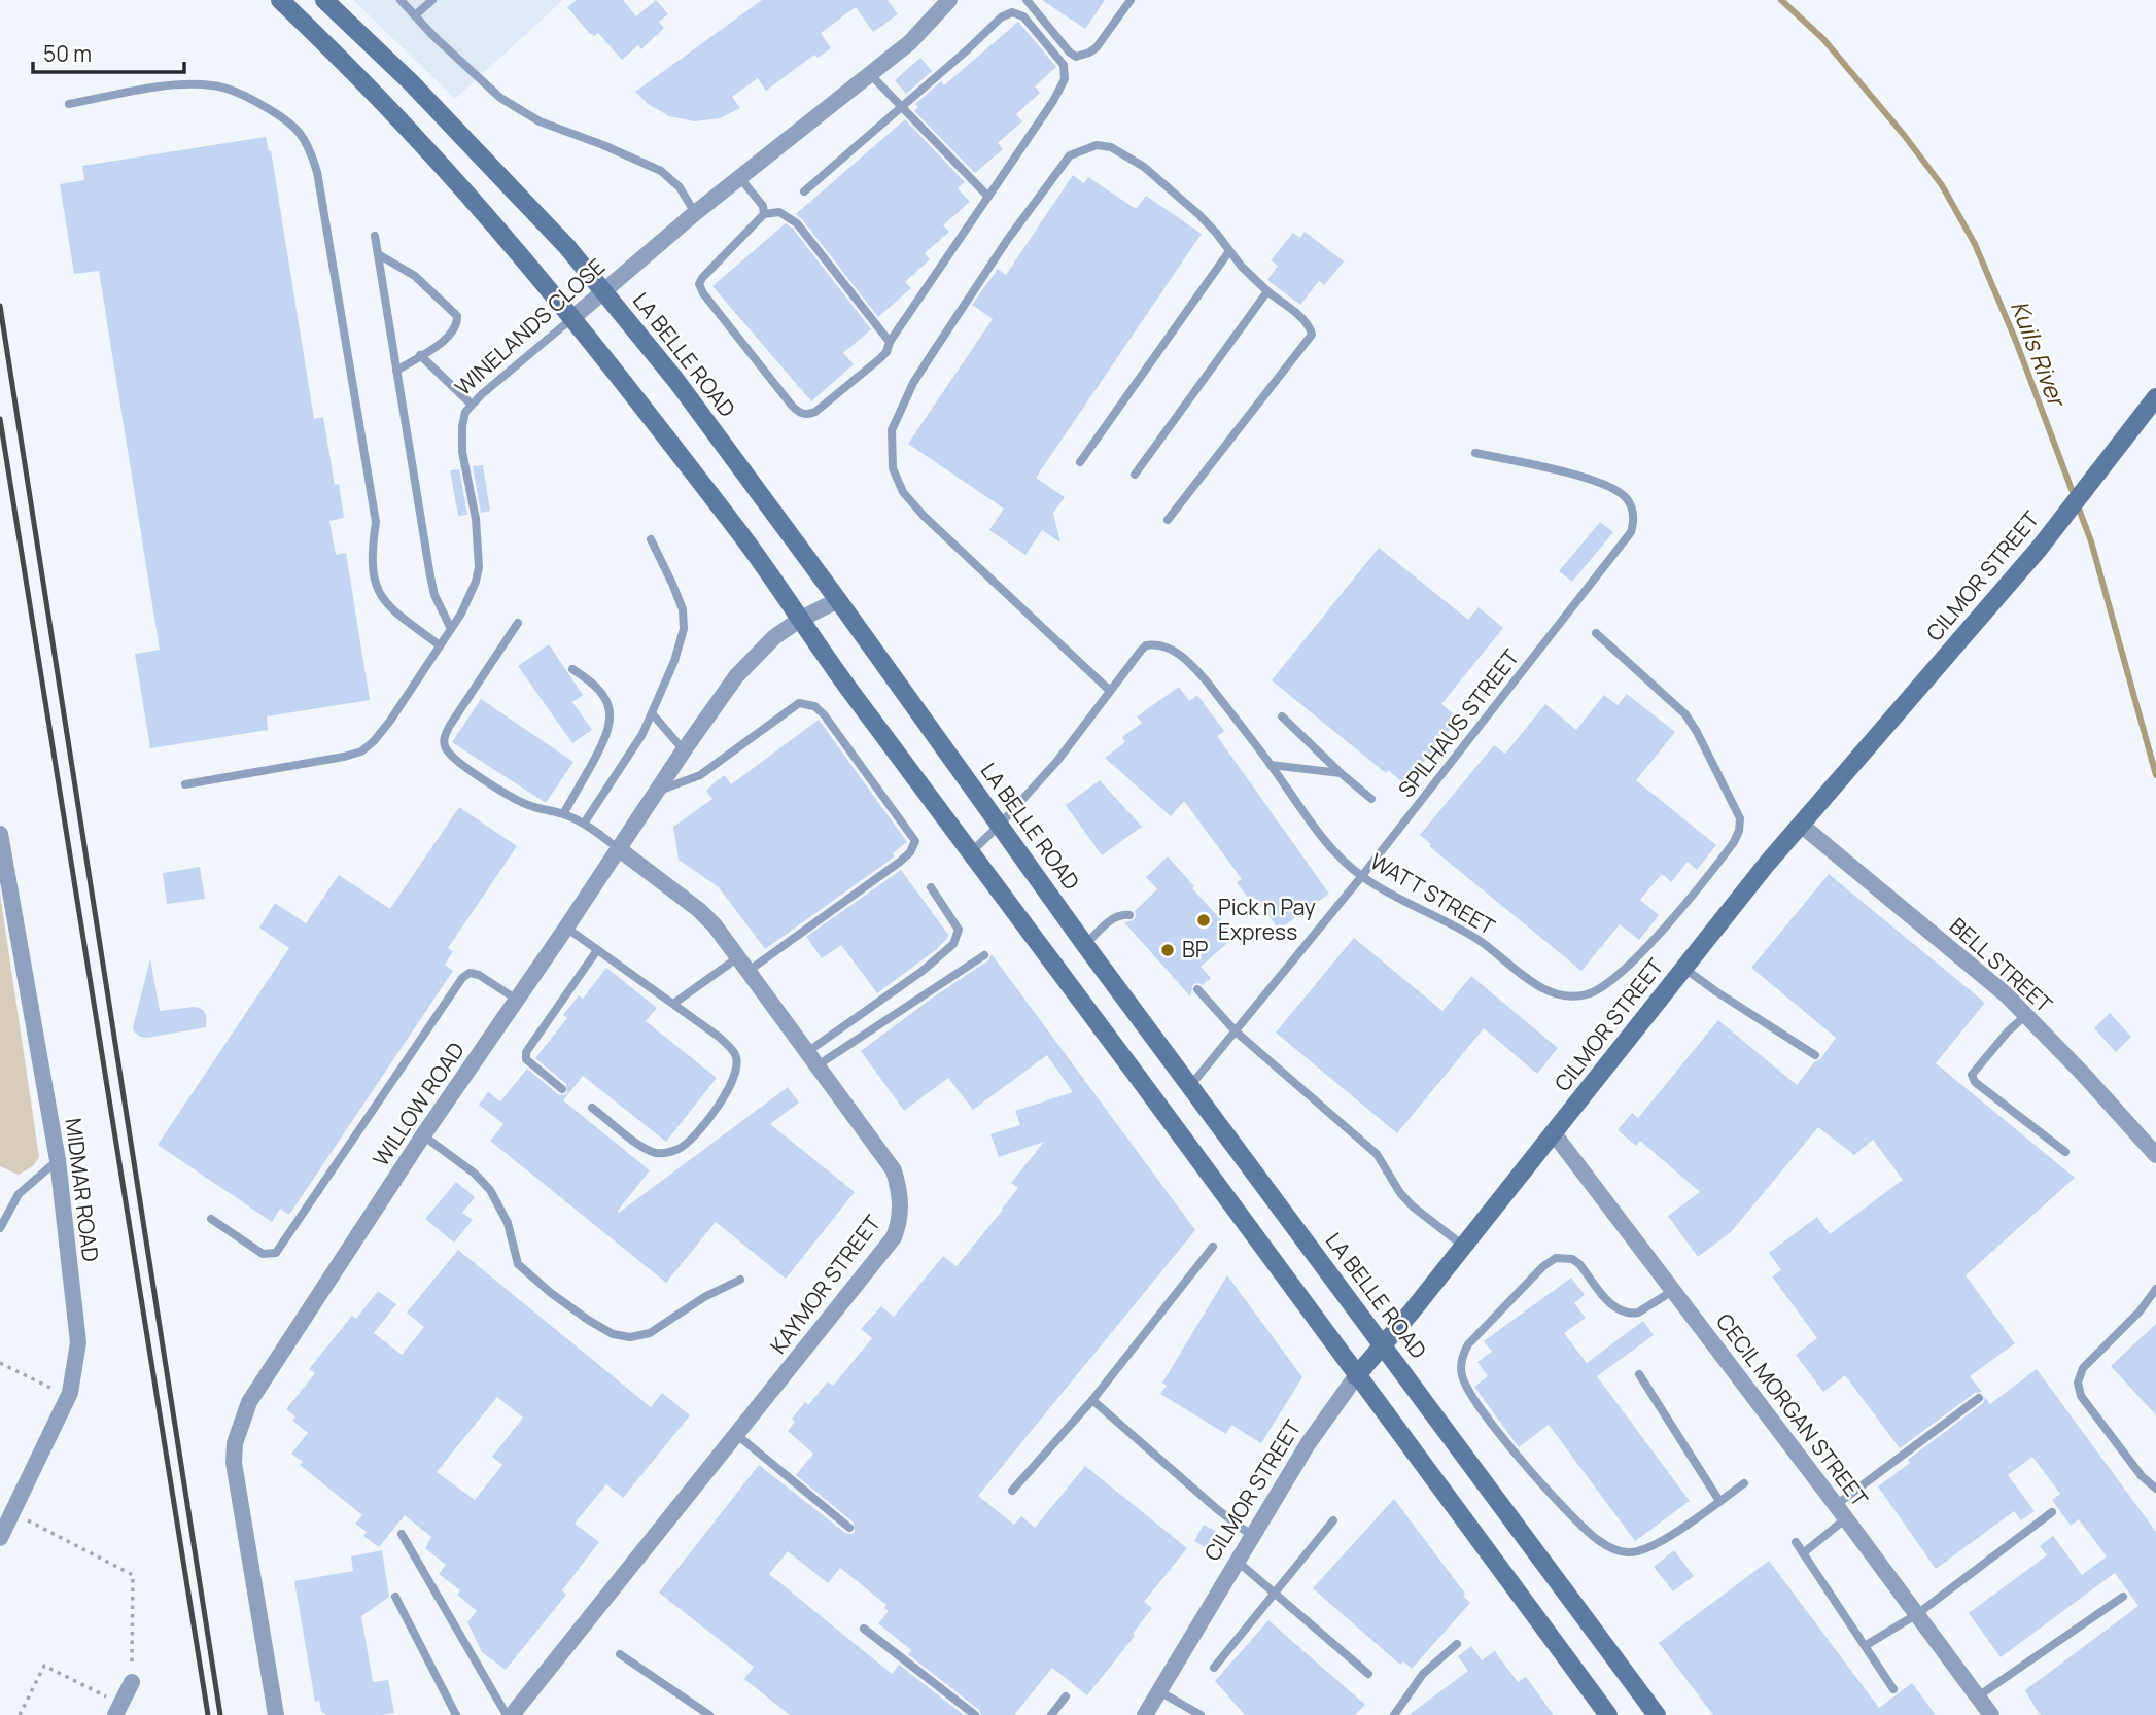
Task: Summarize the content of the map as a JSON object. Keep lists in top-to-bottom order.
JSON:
{
  "streets": {
    "main road": ["LA BELLE ROAD", "CILMOR STREET"],
    "street": [
      "WINELANDS CLOSE",
      "BELL STREET",
      "WILLOW ROAD",
      "MIDMAR ROAD",
      "KAYMOR STREET",
      "CECIL MORGAN STREET"
    ],
    "lane": ["SPILHAUS STREET", "WATT STREET"]
  },
  "crossings": [
    ["WINELANDS CLOSE", "LA BELLE ROAD"],
    ["LA BELLE ROAD", "CILMOR STREET"],
    ["LA BELLE ROAD", "SPILHAUS STREET"],
    ["LA BELLE ROAD", "WATT STREET"],
    ["LA BELLE ROAD", "WILLOW ROAD"],
    ["CILMOR STREET", "BELL STREET"],
    ["CILMOR STREET", "CECIL MORGAN STREET"],
    ["SPILHAUS STREET", "WATT STREET"],
    ["WILLOW ROAD", "KAYMOR STREET"]
  ],
  "water": ["Kuils River"],
  "places": ["Pick n Pay Express", "BP"],
  "scale_bar": "50 m"
}
